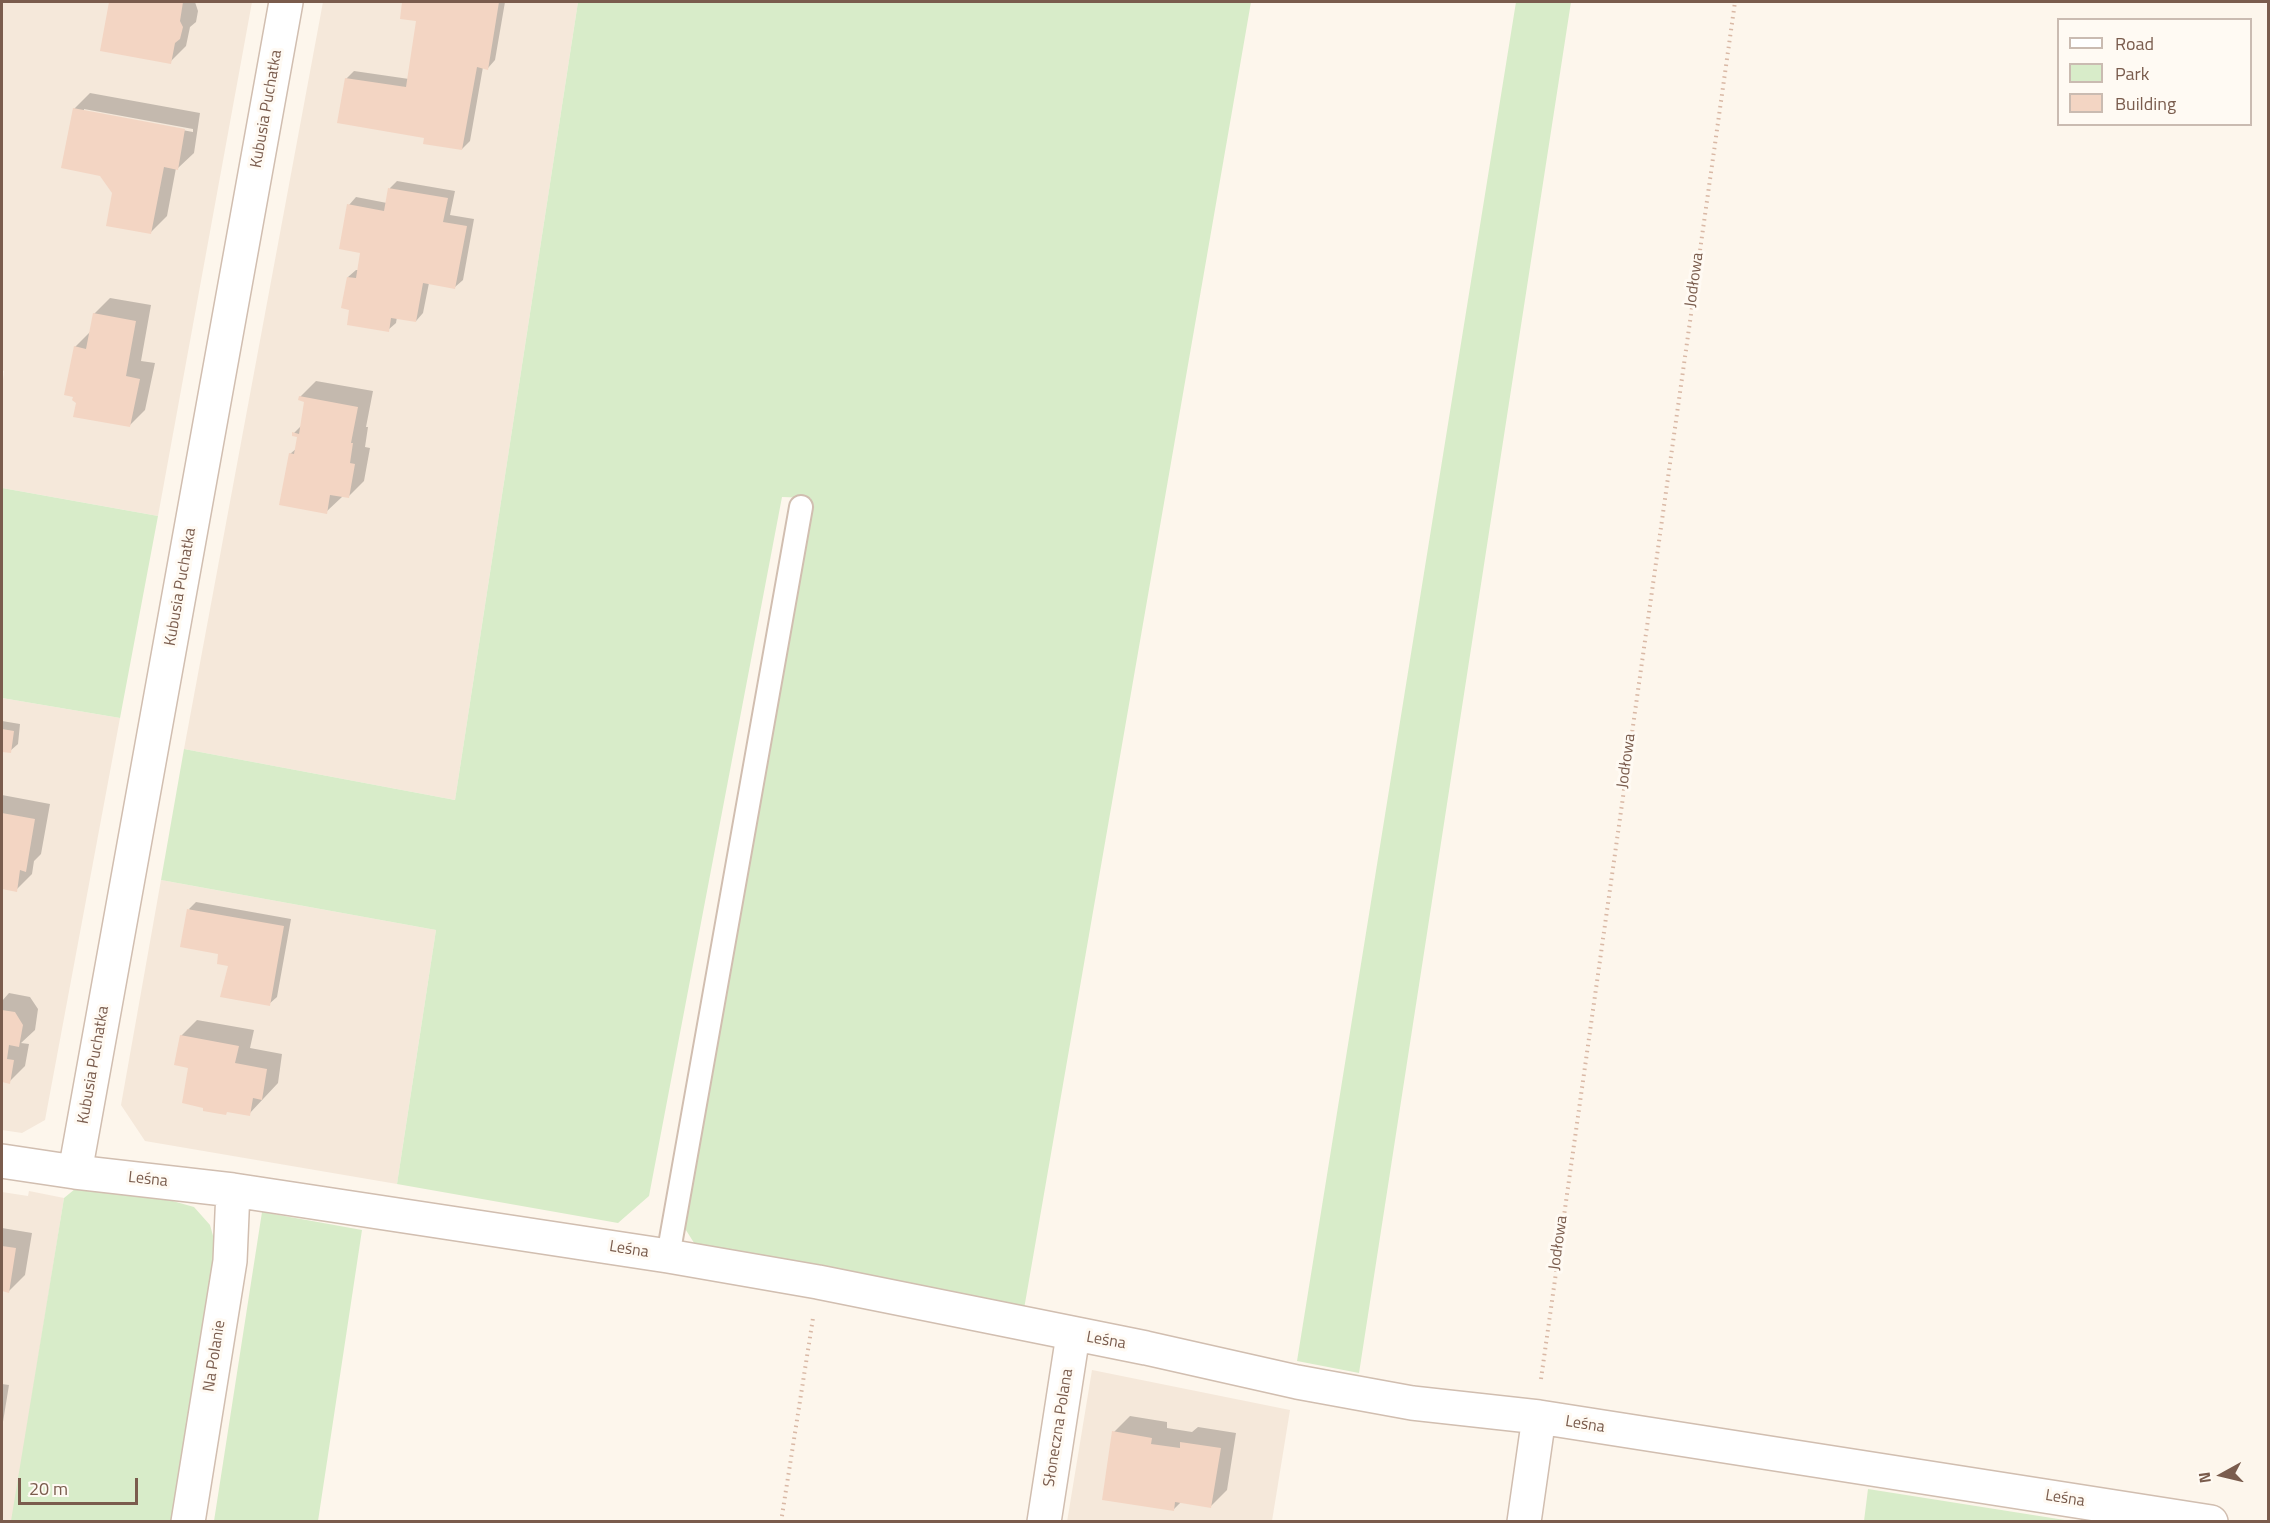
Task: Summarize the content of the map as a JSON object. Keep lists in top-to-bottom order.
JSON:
{
  "streets": {
    "street": [
      "Kubusia Puchatka",
      "Leśna",
      "Na Polanie",
      "Słoneczna Polana"
    ],
    "path": ["Jodłowa"]
  },
  "crossings": [
    ["Kubusia Puchatka", "Leśna"],
    ["Jodłowa", "Leśna"],
    ["Leśna", "Na Polanie"],
    ["Leśna", "Słoneczna Polana"]
  ],
  "legend": ["Road", "Park", "Building"],
  "scale_bar": "20 m",
  "north": "left"
}
